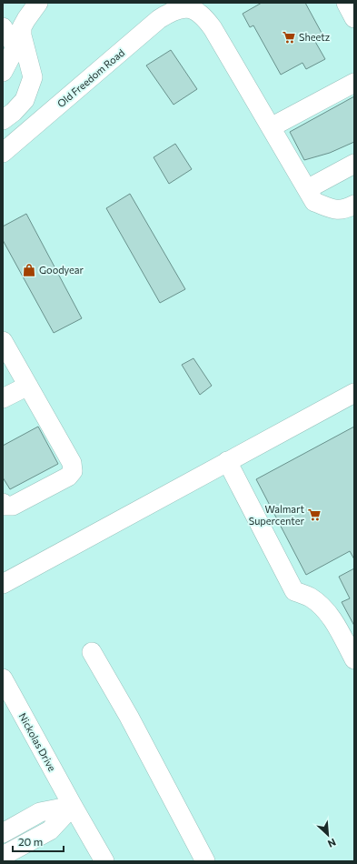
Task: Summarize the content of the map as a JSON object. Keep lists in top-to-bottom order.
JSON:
{
  "streets": {
    "street": ["Old Freedom Road", "Nickolas Drive"]
  },
  "places": {
    "supermarket": ["Sheetz", "Walmart Supercenter"],
    "shop": ["Goodyear"]
  },
  "scale_bar": "20 m",
  "north": "bottom right"
}
